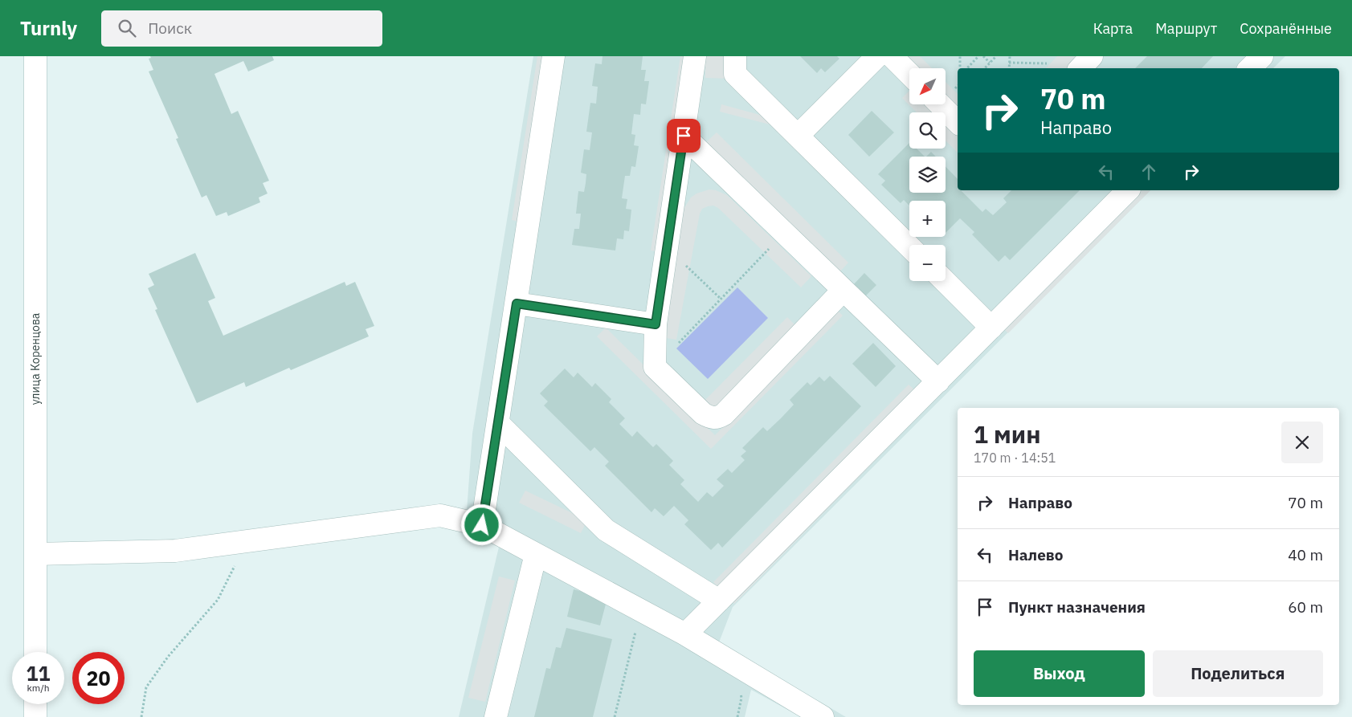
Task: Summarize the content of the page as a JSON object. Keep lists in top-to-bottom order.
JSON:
{
  "streets": {
    "street": ["улица Коренцова"]
  },
  "north": "bottom left",
  "page": {
    "header": "Turnly",
    "search": "Поиск",
    "nav": ["Карта", "Маршрут", "Сохранённые"],
    "map_buttons": ["+", "−"],
    "turn": ["70 m", "Направо"],
    "heading": ["1 мин", "170 m · 14:51"],
    "list": [
      {
        "name": "Направо",
        "value": "70 m"
      },
      {
        "name": "Налево",
        "value": "40 m"
      },
      {
        "name": "Пункт назначения",
        "value": "60 m"
      }
    ],
    "buttons": ["Выход", "Поделиться"],
    "speed": "11 km/h",
    "limit": "20"
  }
}
